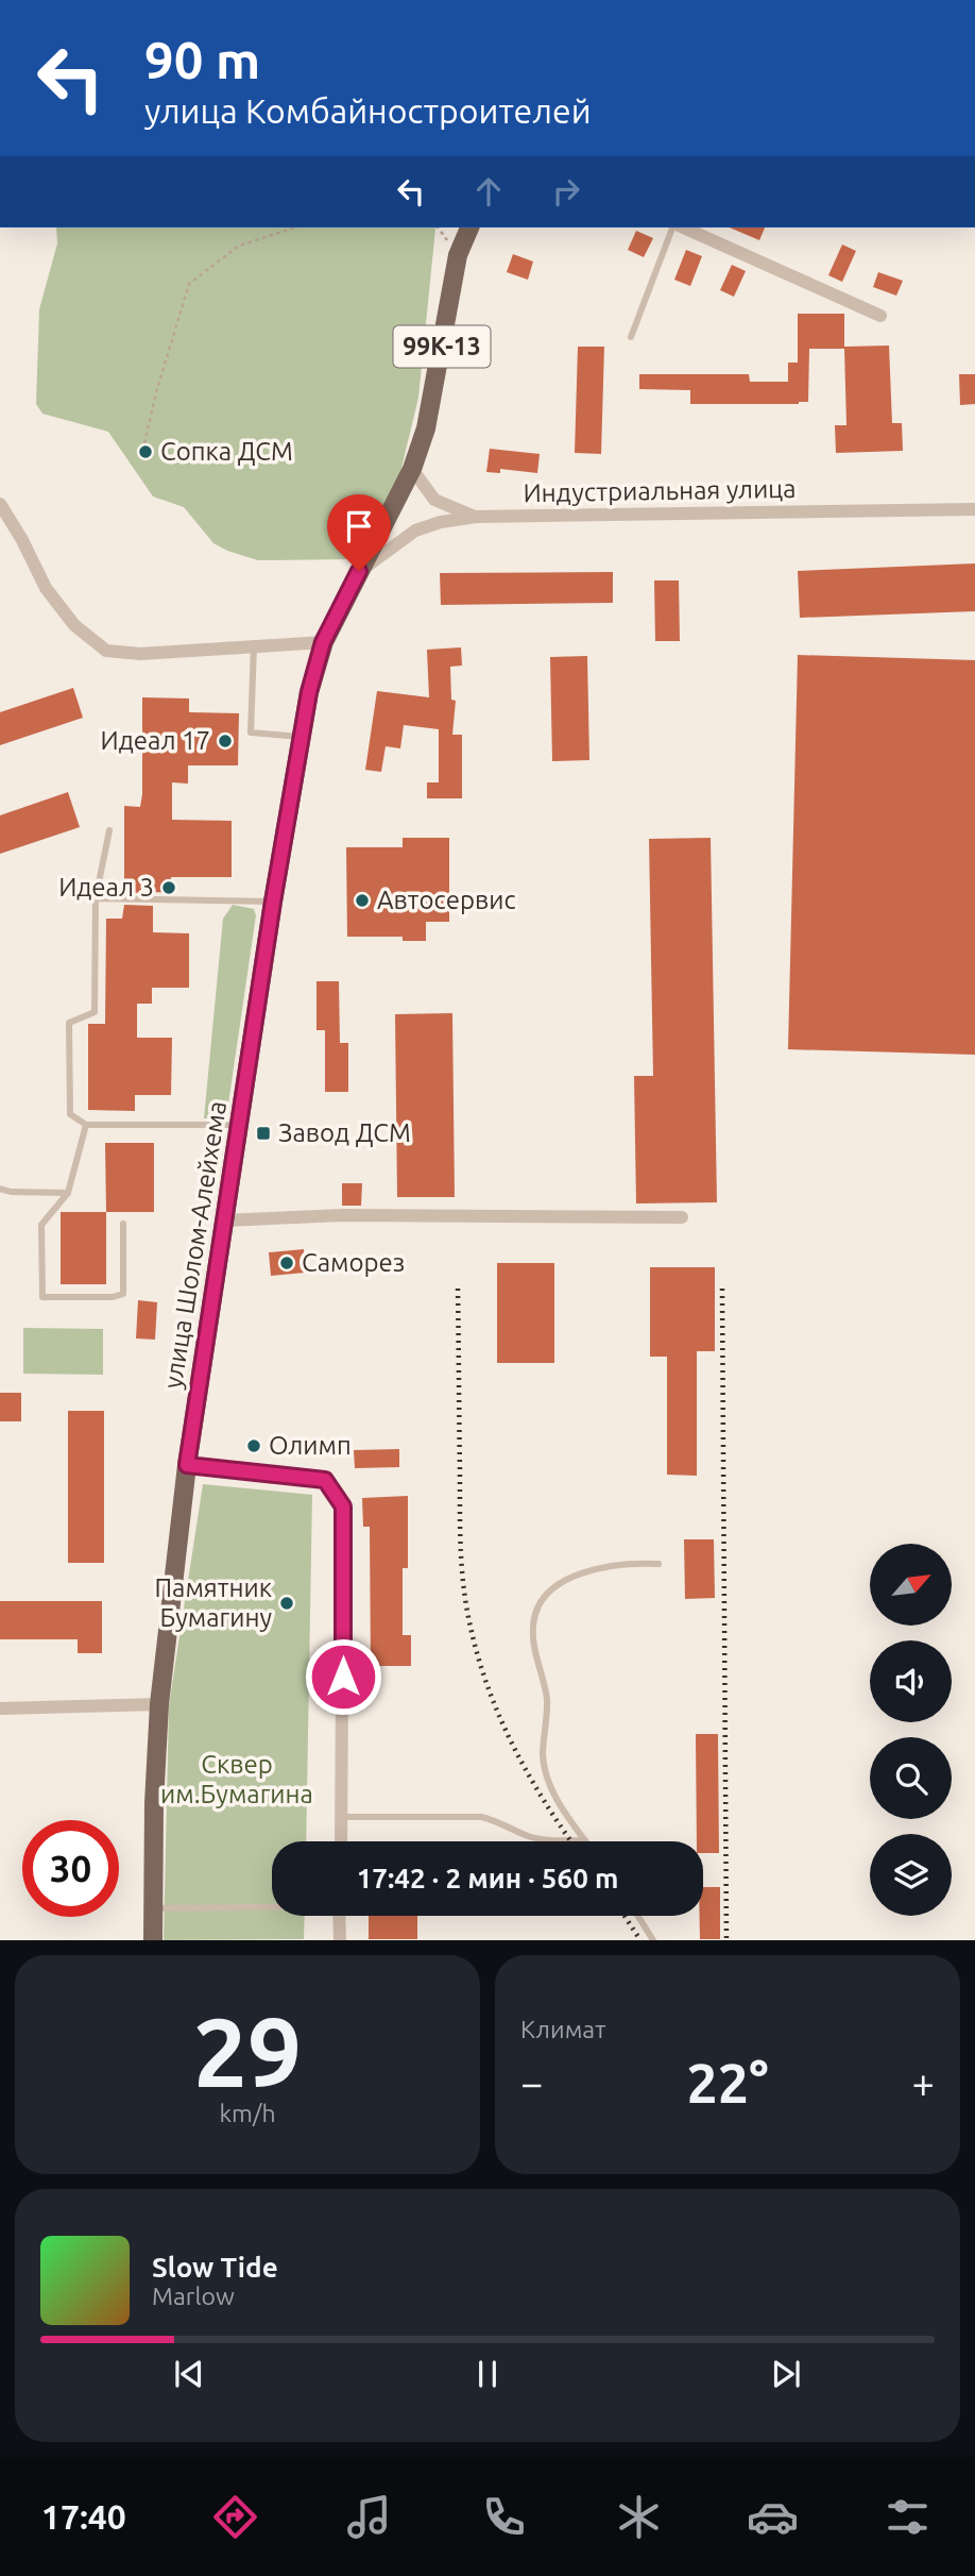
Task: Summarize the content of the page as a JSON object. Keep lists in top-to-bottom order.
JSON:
{
  "streets": {
    "main road": ["99К-13", "улица Шолом-Алейхема"],
    "street": ["Индустриальная улица"]
  },
  "crossings": [
    ["99К-13", "Индустриальная улица"],
    ["99К-13", "улица Шолом-Алейхема"],
    ["Индустриальная улица", "улица Шолом-Алейхема"]
  ],
  "parks": ["Сквер им.Бумагина"],
  "places": {
    "other": [
      "Сопка ДСМ",
      "Идеал 17",
      "Идеал 3",
      "Автосервис",
      "Саморез",
      "Олимп",
      "Памятник Бумагину"
    ],
    "transit": ["Завод ДСМ"]
  },
  "north": "top right",
  "page": {
    "turn": ["90 m", "улица Комбайностроителей"],
    "limit": "30",
    "trip": "17:42 · 2 мин · 560 m",
    "tile": [
      ["29", "km/h"],
      "Климат"
    ],
    "heat": ["−", "22°", "+"],
    "song": ["Slow Tide", "Marlow"],
    "tabs": "17:40"
  }
}
